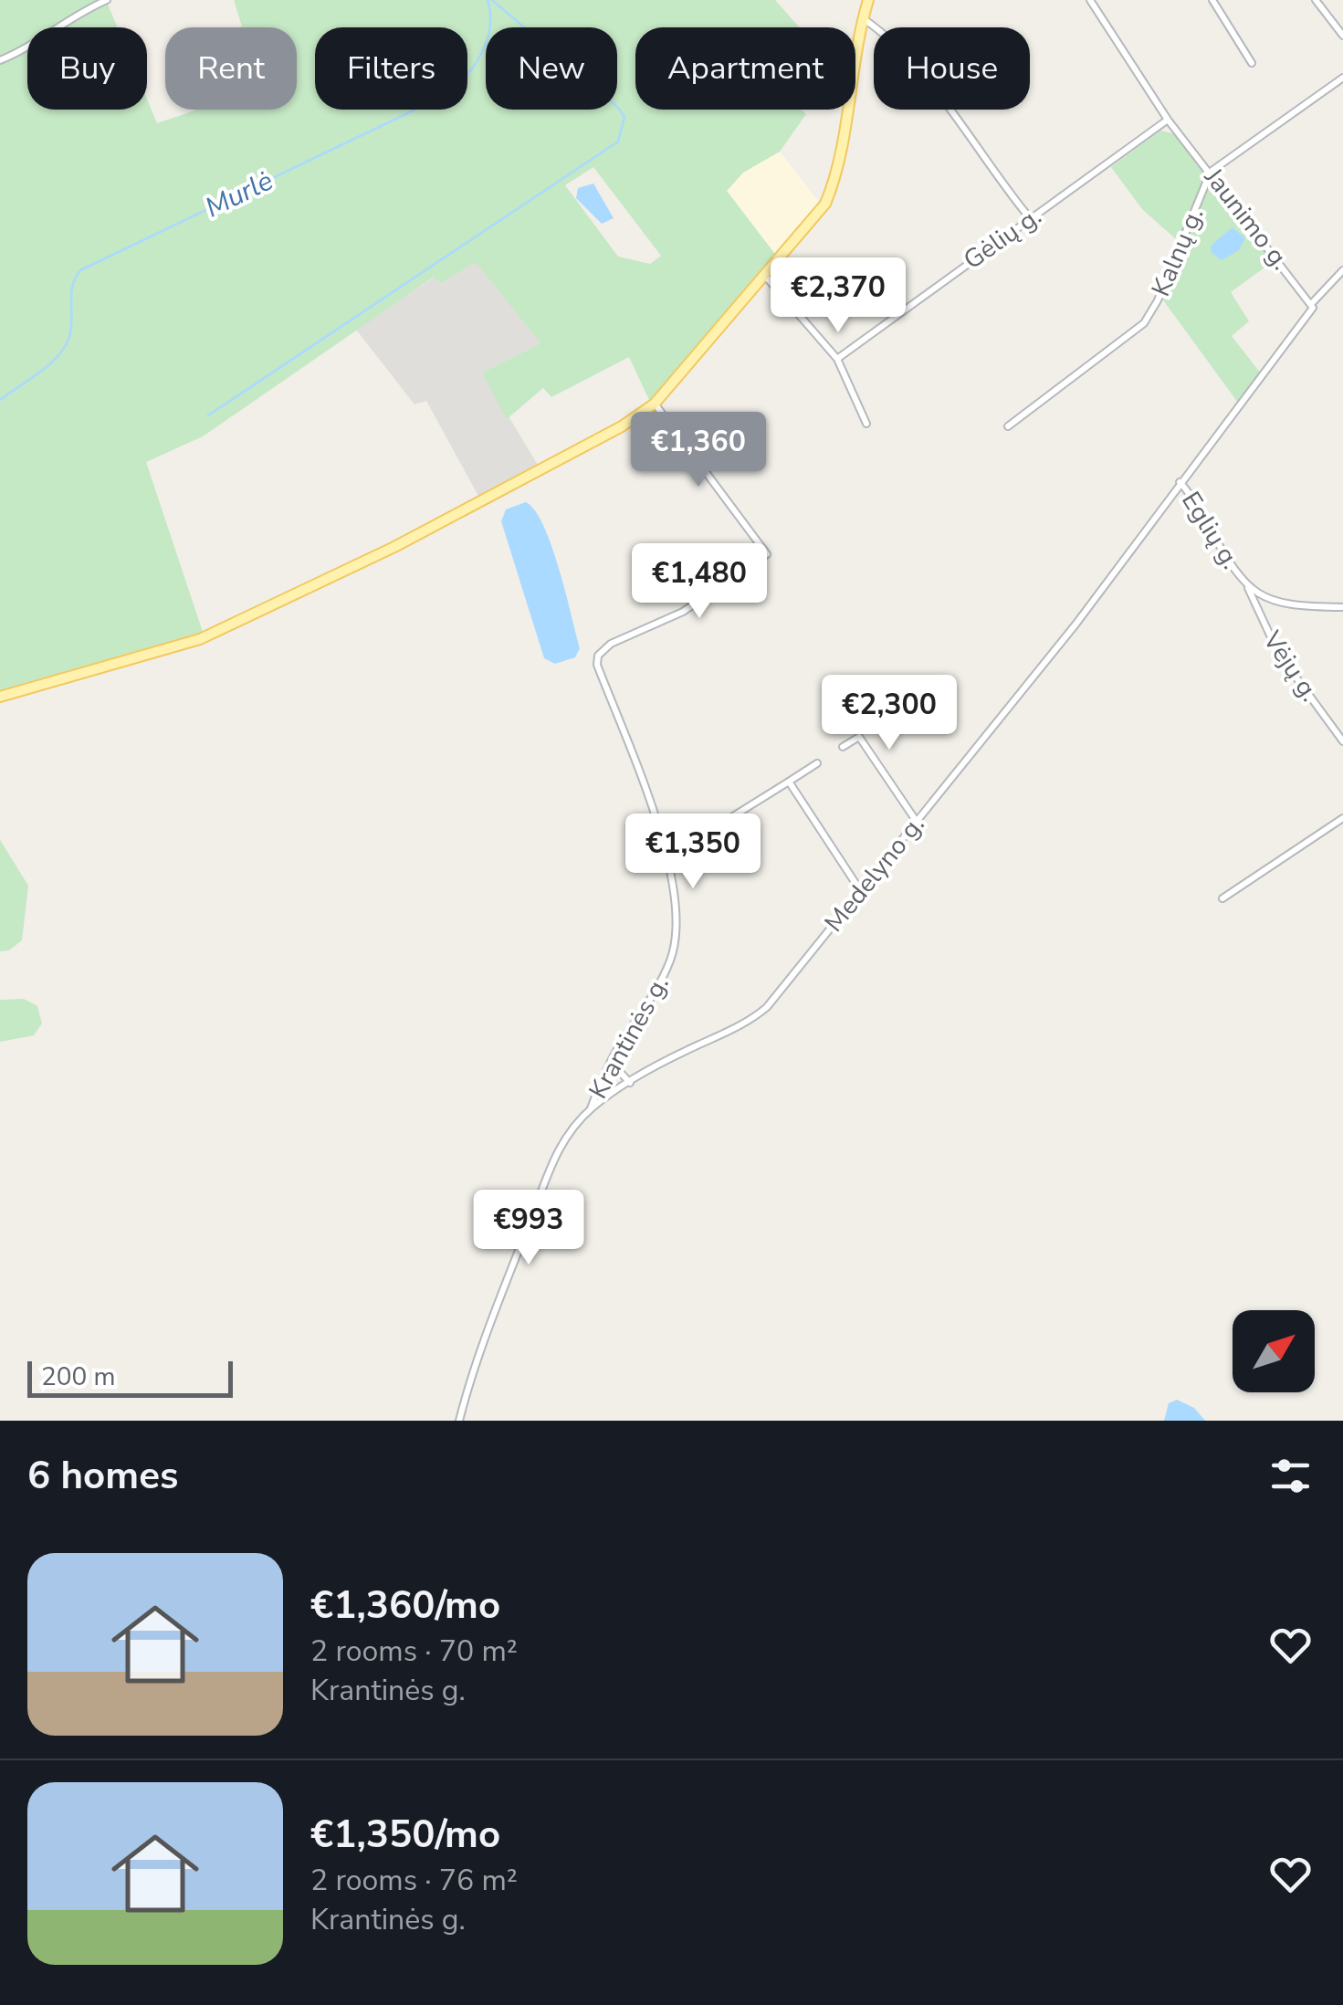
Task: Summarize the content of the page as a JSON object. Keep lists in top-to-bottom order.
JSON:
{
  "streets": {
    "street": [
      "Jaunimo g.",
      "Gėlių g.",
      "Kalnų g.",
      "Eglių g.",
      "Vėjų g.",
      "Medelyno g.",
      "Krantinės g."
    ]
  },
  "crossings": [
    ["Jaunimo g.", "Gėlių g."],
    ["Jaunimo g.", "Kalnų g."],
    ["Jaunimo g.", "Medelyno g."],
    ["Eglių g.", "Vėjų g."],
    ["Eglių g.", "Medelyno g."],
    ["Medelyno g.", "Krantinės g."]
  ],
  "water": ["Murlė"],
  "scale_bar": "200 m",
  "north": "top right",
  "page": {
    "chip": [
      "Buy",
      "Rent",
      "Filters",
      "New",
      "Apartment",
      "House"
    ],
    "price": [
      "€2,370",
      "€1,360",
      "€1,480",
      "€2,300",
      "€1,350",
      "€993"
    ],
    "scale": "200 m",
    "heading": "6 homes",
    "list": [
      {
        "name": "€1,360/mo",
        "note": "2 rooms · 70 m² · Krantinės g."
      },
      {
        "name": "€1,350/mo",
        "note": "2 rooms · 76 m² · Krantinės g."
      }
    ]
  }
}
